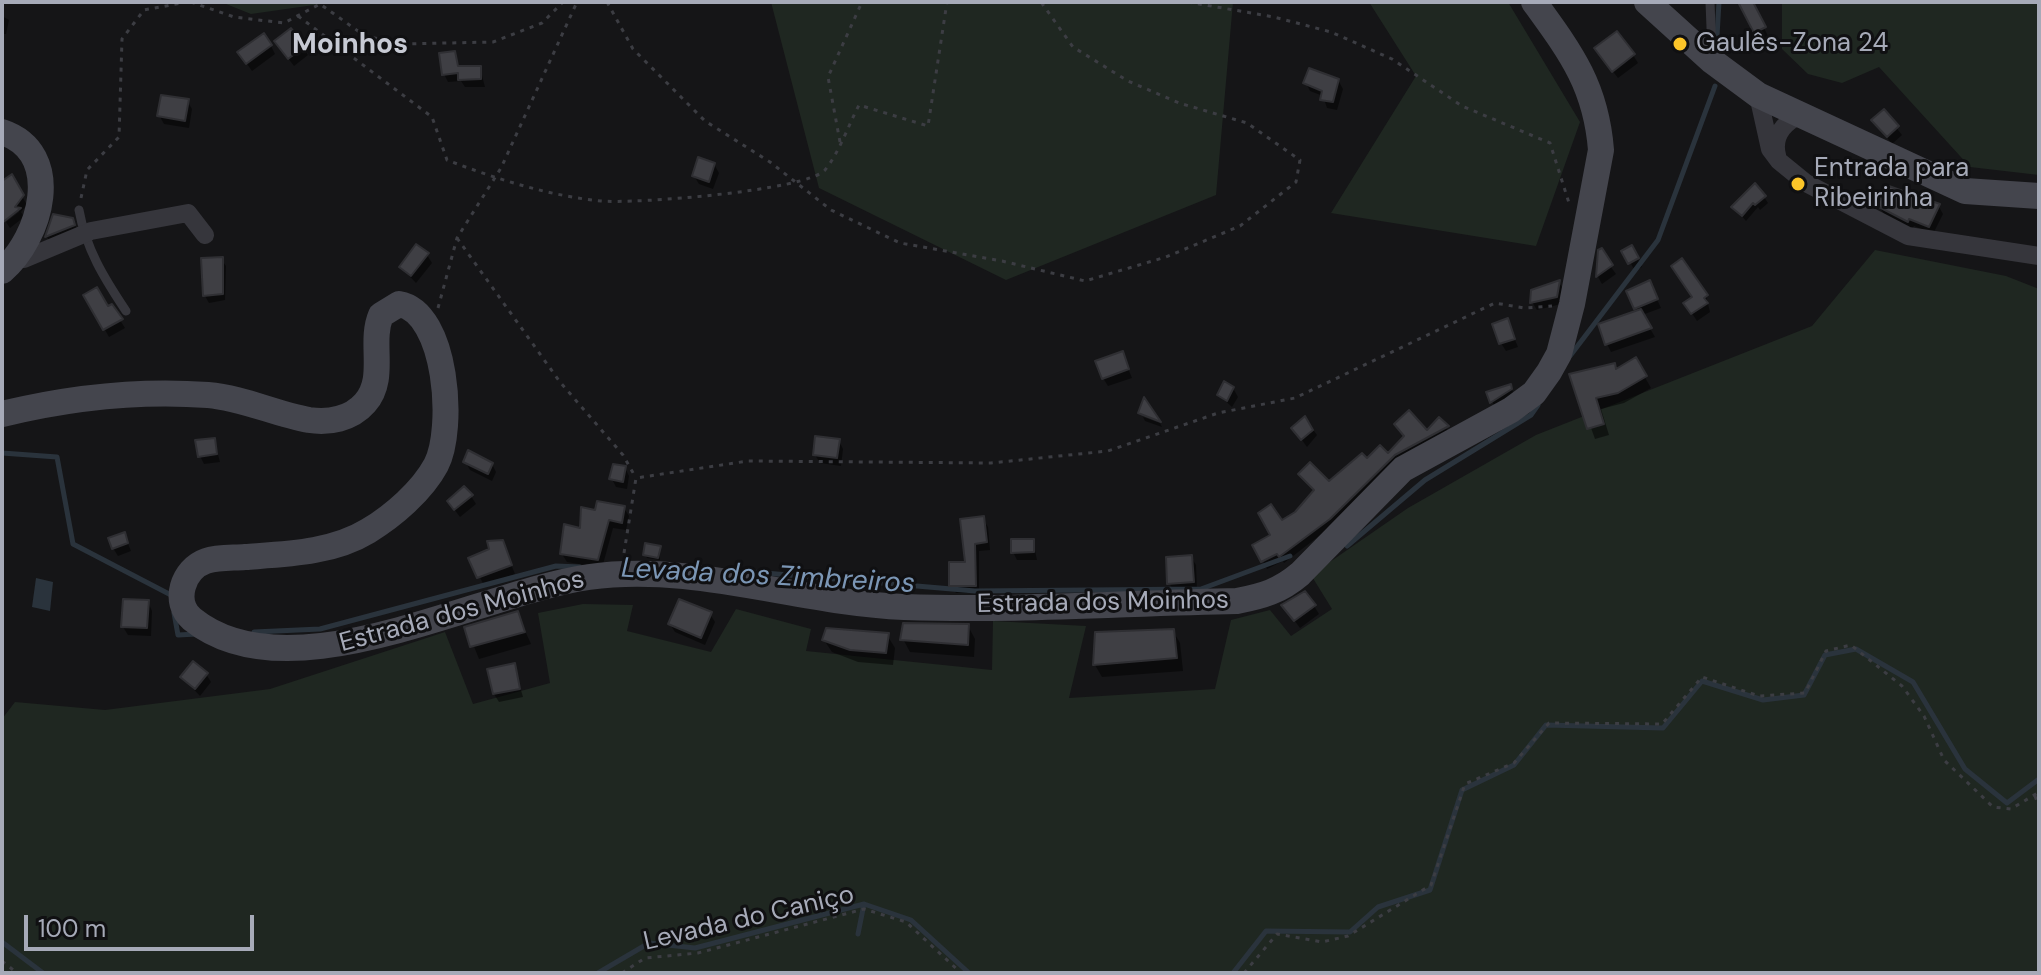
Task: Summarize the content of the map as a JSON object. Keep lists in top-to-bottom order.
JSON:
{
  "streets": {
    "street": ["Estrada dos Moinhos"],
    "path": ["Levada do Caniço"]
  },
  "districts": ["Moinhos"],
  "water": ["Levada dos Zimbreiros"],
  "places": ["Gaulês-Zona 24", "Entrada para Ribeirinha"],
  "scale_bar": "100 m"
}
